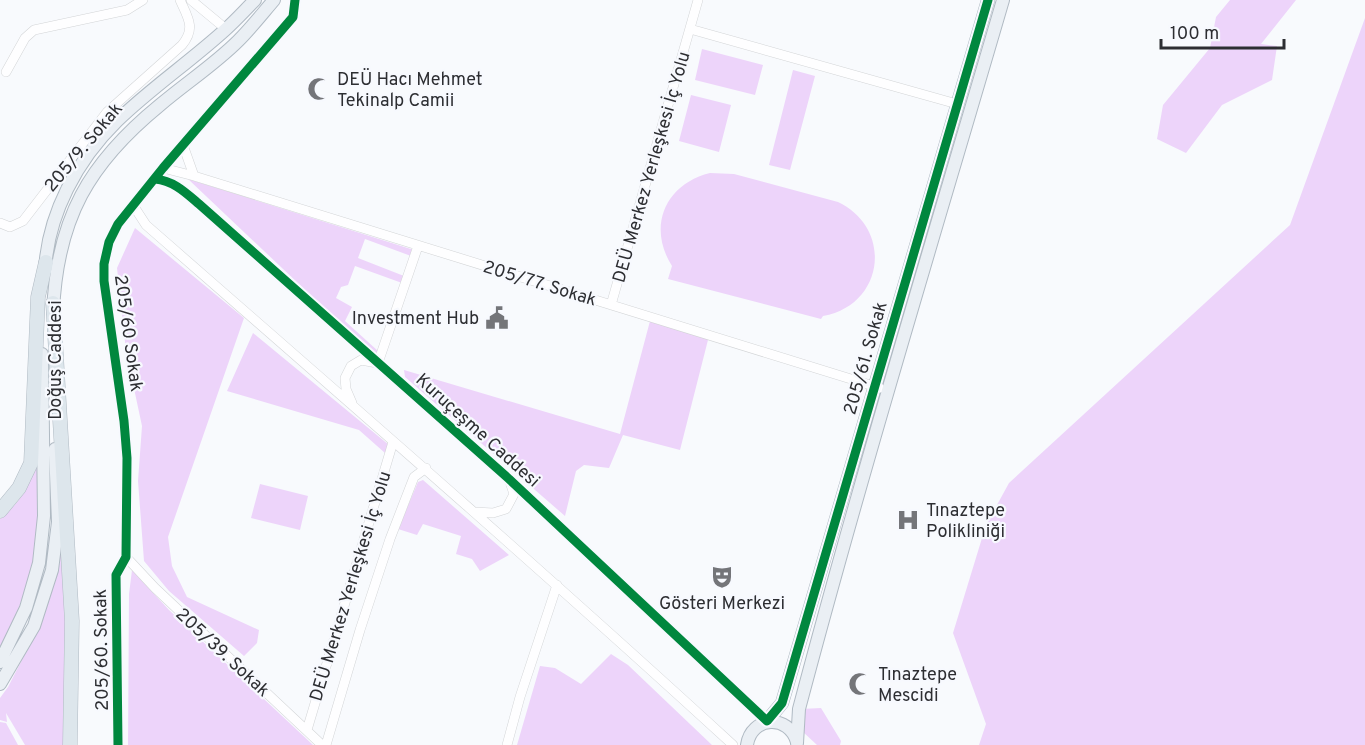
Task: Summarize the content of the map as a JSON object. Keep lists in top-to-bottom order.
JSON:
{
  "streets": {
    "main road": ["205/61. Sokak", "Doğuş Caddesi"],
    "street": [
      "205/9. Sokak",
      "DEÜ Merkez Yerleşkesi İç Yolu",
      "205/77. Sokak",
      "205/60 Sokak",
      "Kuruçeşme Caddesi",
      "205/60. Sokak",
      "205/39. Sokak"
    ]
  },
  "crossings": [
    ["DEÜ Merkez Yerleşkesi İç Yolu", "205/77. Sokak"],
    ["DEÜ Merkez Yerleşkesi İç Yolu", "205/61. Sokak"],
    ["DEÜ Merkez Yerleşkesi İç Yolu", "205/39. Sokak"],
    ["205/77. Sokak", "205/60 Sokak"],
    ["205/77. Sokak", "205/61. Sokak"],
    ["205/60 Sokak", "Kuruçeşme Caddesi"],
    ["205/60 Sokak", "205/60. Sokak"],
    ["205/60 Sokak", "205/39. Sokak"],
    ["205/61. Sokak", "Kuruçeşme Caddesi"],
    ["205/60. Sokak", "205/39. Sokak"]
  ],
  "places": {
    "mosque": ["DEÜ Hacı Mehmet Tekinalp Camii", "Tınaztepe Mescidi"],
    "public building": ["Investment Hub"],
    "hospital": ["Tınaztepe Polikliniği"],
    "theatre": ["Gösteri Merkezi"]
  },
  "scale_bar": "100 m"
}
